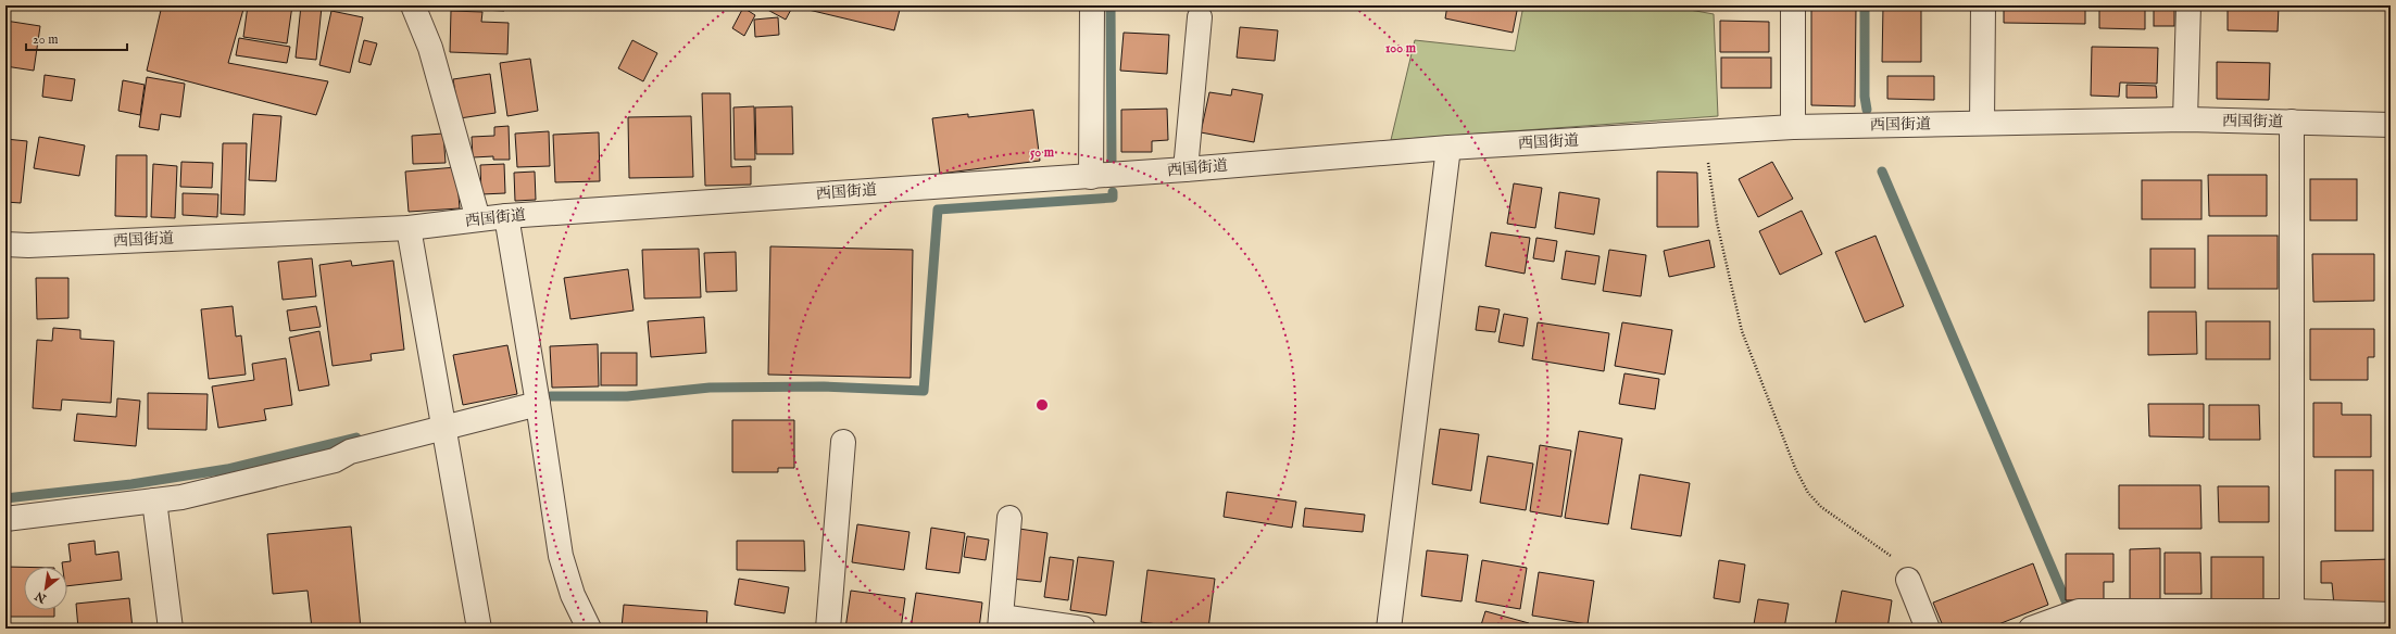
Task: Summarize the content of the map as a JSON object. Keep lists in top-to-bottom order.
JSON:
{
  "streets": {
    "street": ["西国街道"]
  },
  "scale_bar": "20 m",
  "north": "bottom left",
  "rings": ["100 m", "50 m"]
}
